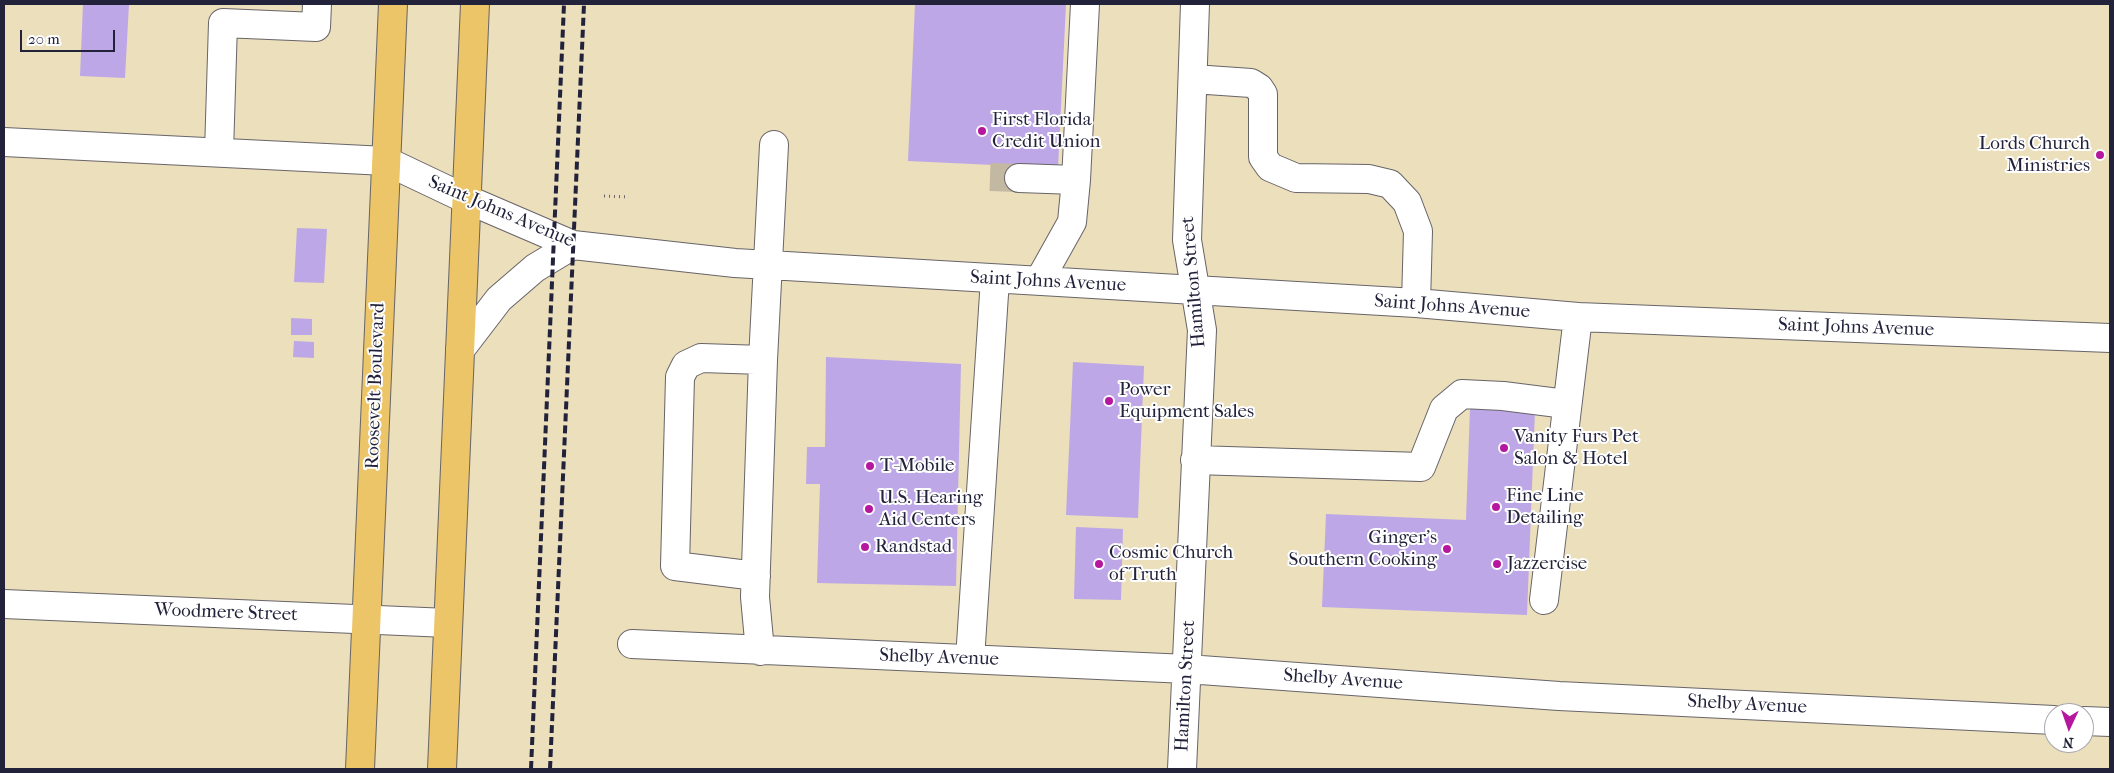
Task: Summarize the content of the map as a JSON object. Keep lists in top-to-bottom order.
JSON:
{
  "streets": {
    "highway": ["Roosevelt Boulevard"],
    "street": [
      "Saint Johns Avenue",
      "Hamilton Street",
      "Woodmere Street",
      "Shelby Avenue"
    ]
  },
  "crossings": [
    ["Saint Johns Avenue", "Hamilton Street"],
    ["Saint Johns Avenue", "Roosevelt Boulevard"],
    ["Hamilton Street", "Shelby Avenue"],
    ["Roosevelt Boulevard", "Woodmere Street"]
  ],
  "places": [
    "First Florida Credit Union",
    "Lords Church Ministries",
    "Power Equipment Sales",
    "Vanity Furs Pet Salon & Hotel",
    "T-Mobile",
    "Fine Line Detailing",
    "U.S. Hearing Aid Centers",
    "Randstad",
    "Ginger's Southern Cooking",
    "Cosmic Church of Truth",
    "Jazzercise"
  ],
  "scale_bar": "20 m",
  "north": "bottom"
}
